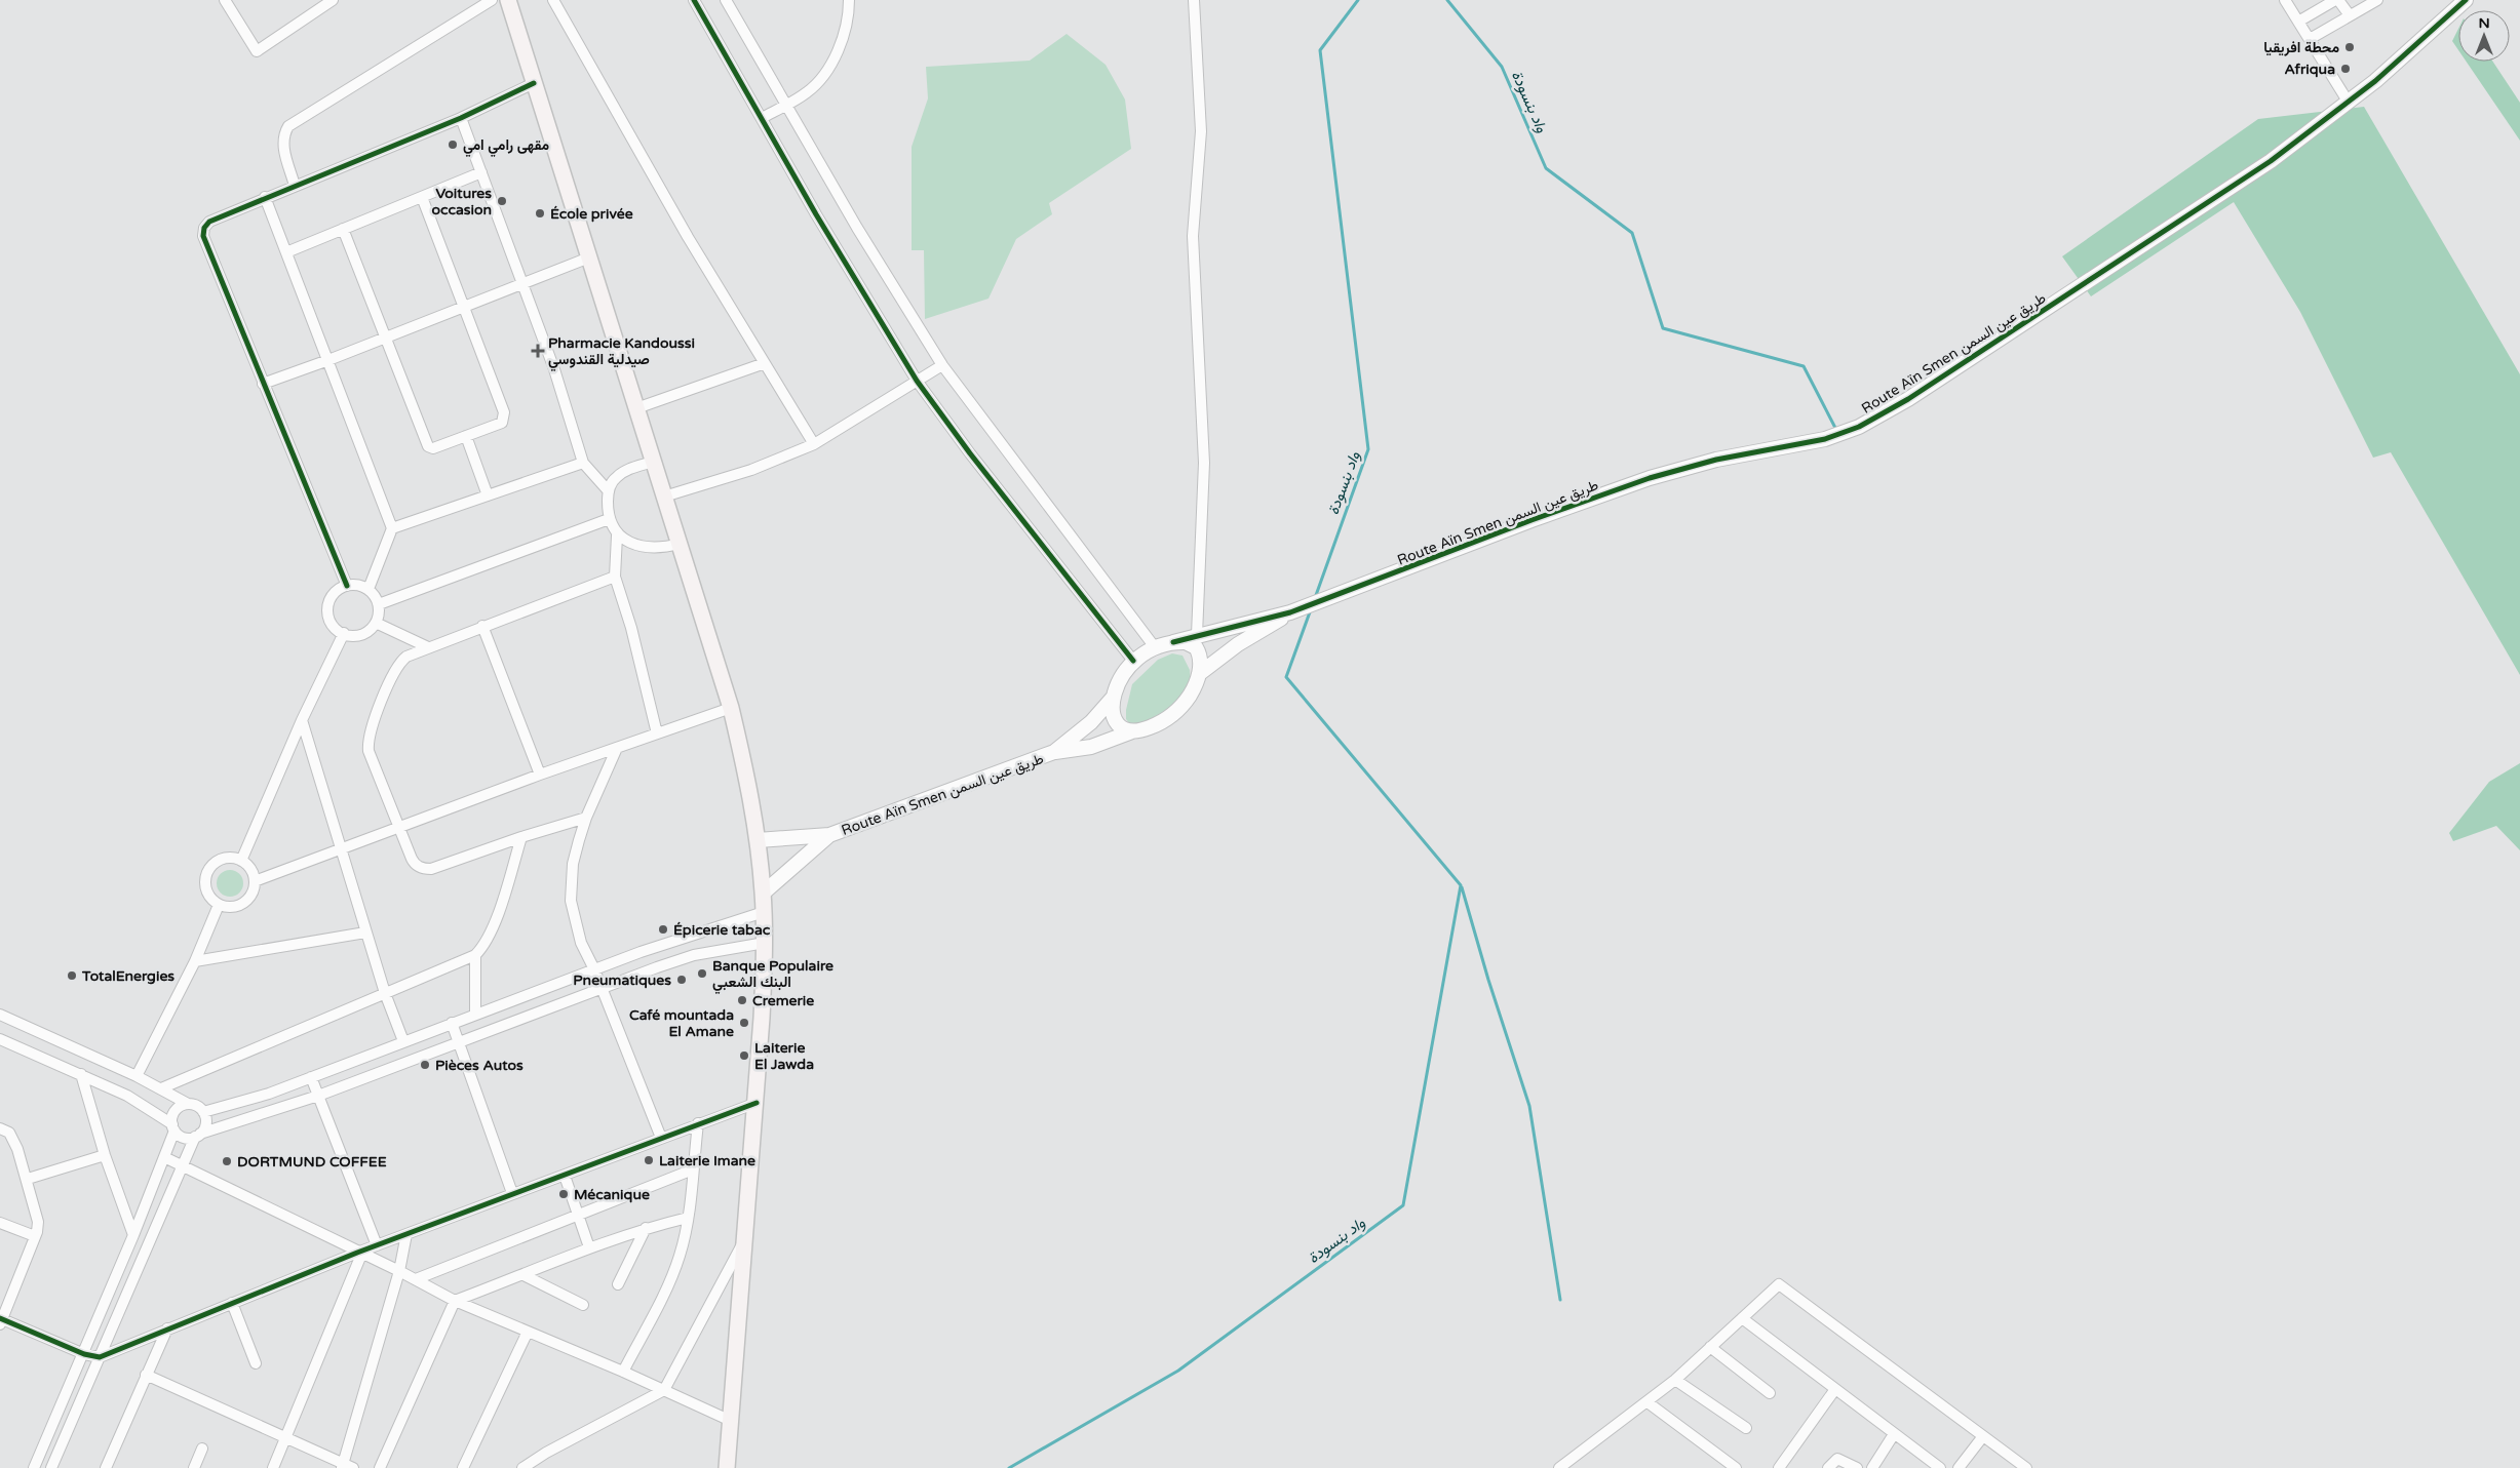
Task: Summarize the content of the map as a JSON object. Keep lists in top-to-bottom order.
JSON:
{
  "streets": {
    "street": ["Route Aïn Smen طريق عين السمن"]
  },
  "water": ["واد بنسودة"],
  "places": {
    "other": [
      "محطة افريقيا",
      "Afriqua",
      "مقهى رامي امي",
      "Voitures occasion",
      "École privée",
      "Épicerie tabac",
      "Banque Populaire البنك الشعبي",
      "TotalEnergies",
      "Pneumatiques",
      "Cremerie",
      "Café mountada El Amane",
      "Laiterie El Jawda",
      "Pièces Autos",
      "Laiterie Imane",
      "DORTMUND COFFEE",
      "Mécanique"
    ],
    "health": ["Pharmacie Kandoussi صيدلية القندوسي"]
  },
  "north": "top"
}
